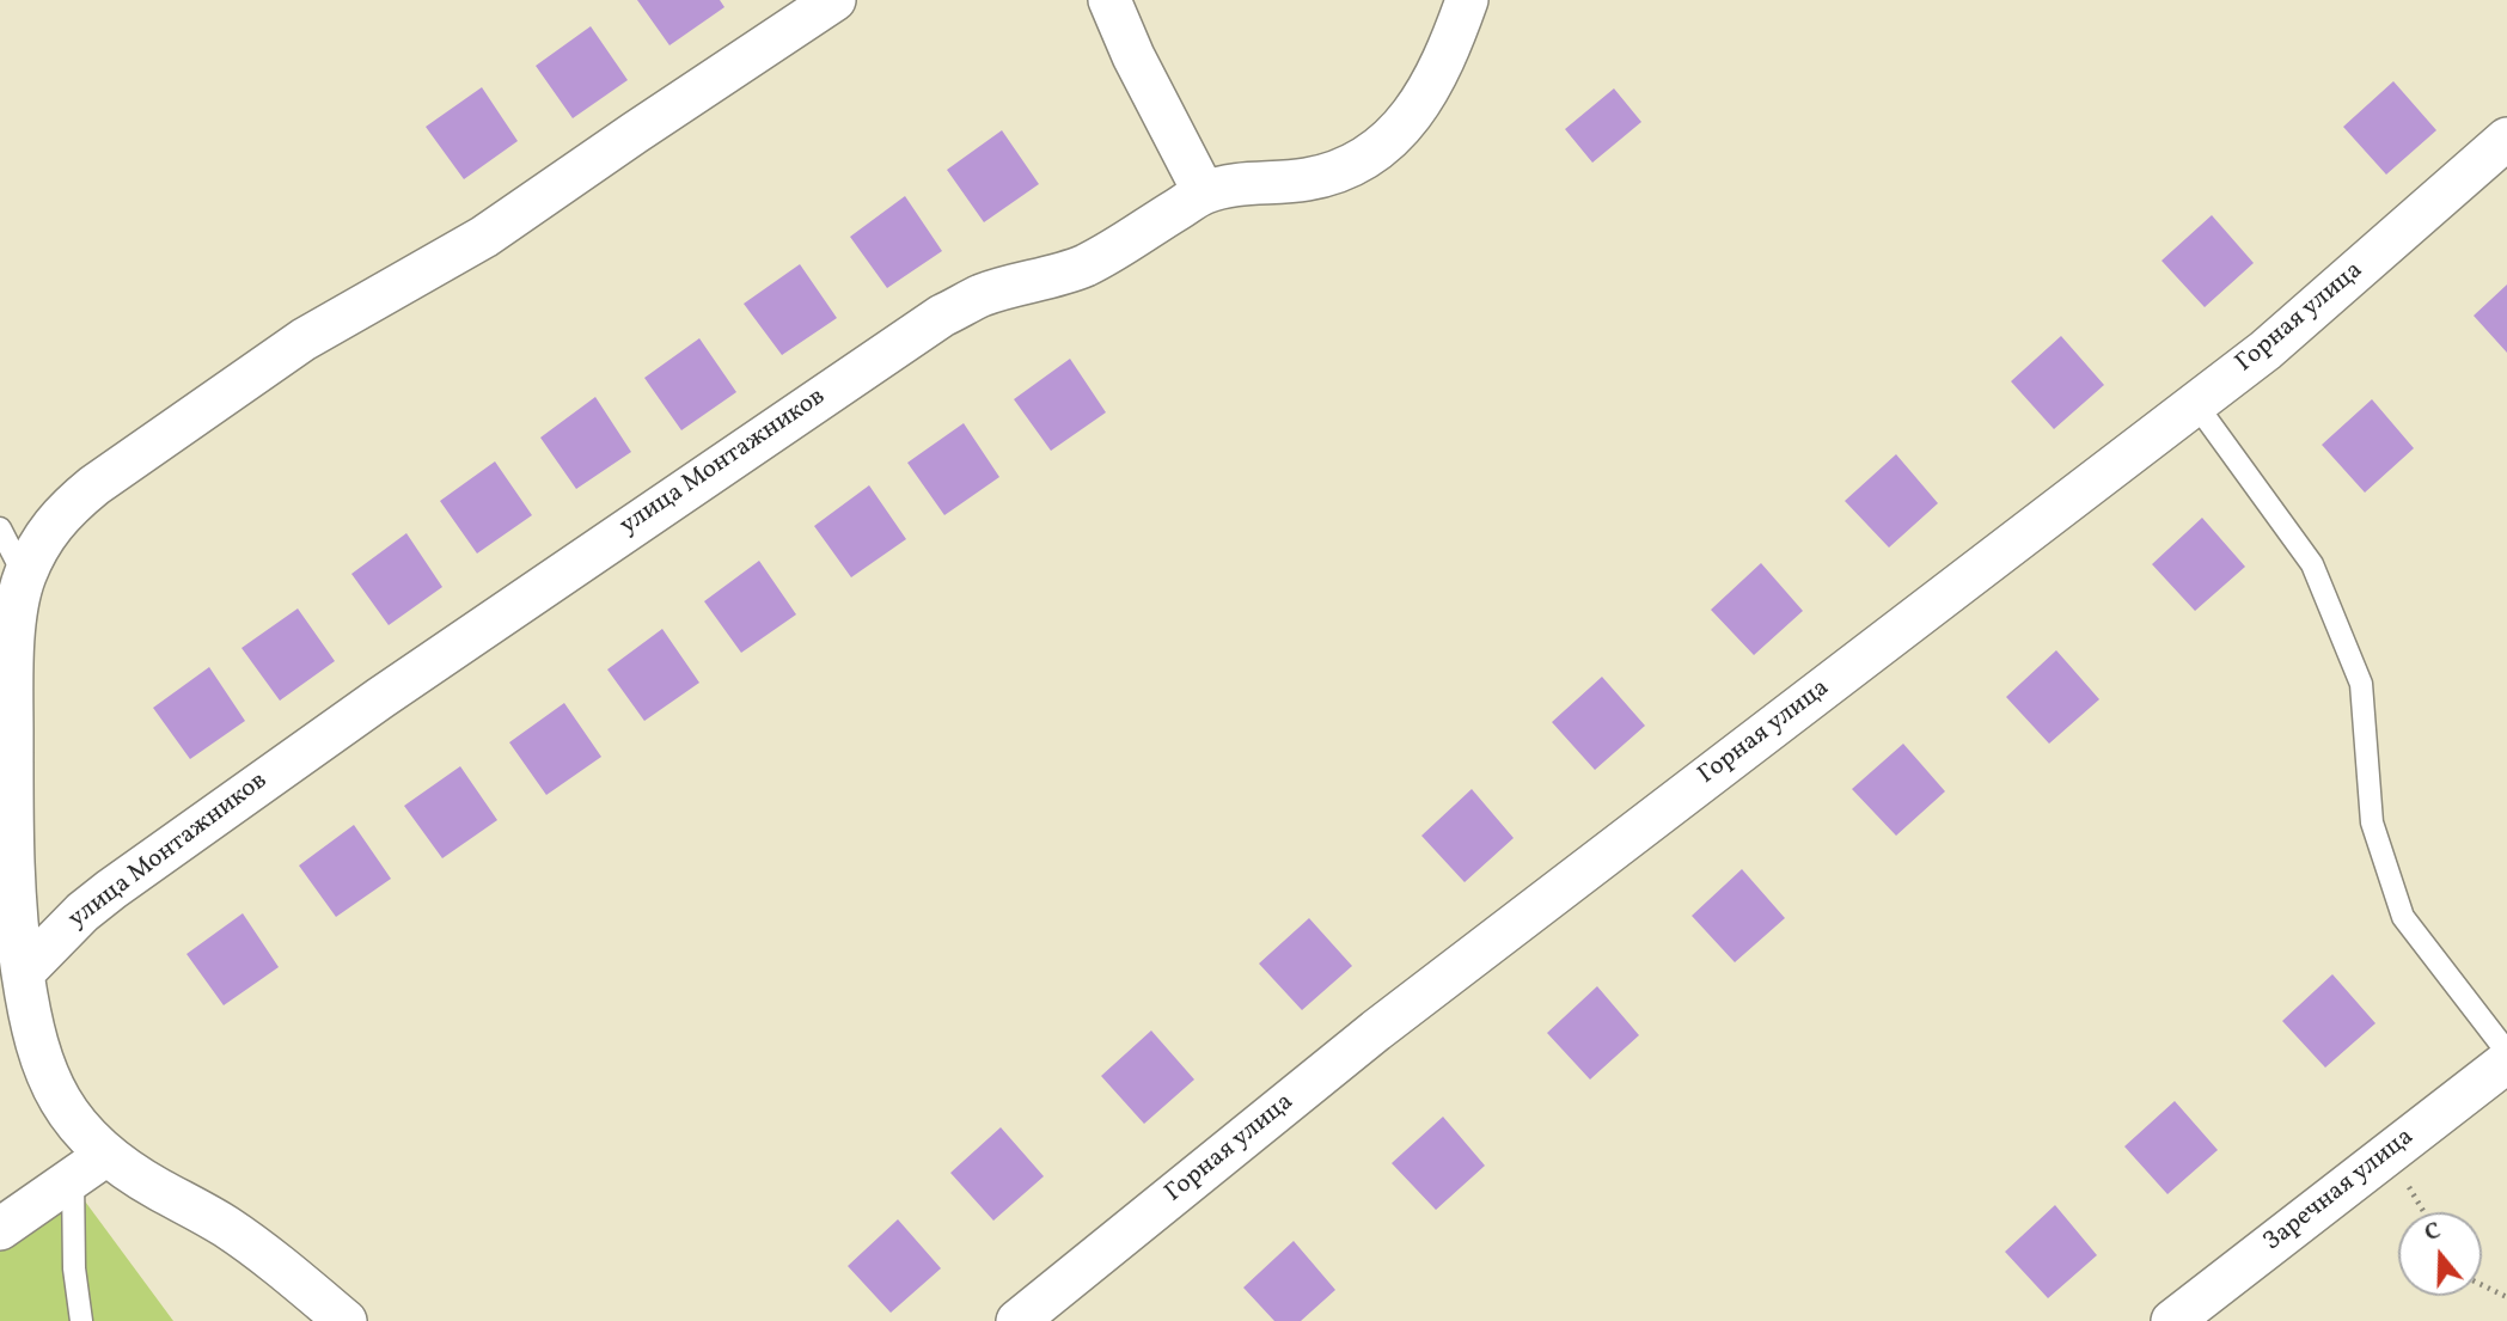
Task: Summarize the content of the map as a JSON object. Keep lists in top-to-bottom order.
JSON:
{
  "streets": {
    "street": ["Горная улица", "улица Монтажников", "Заречная улица"]
  },
  "north": "top"
}
